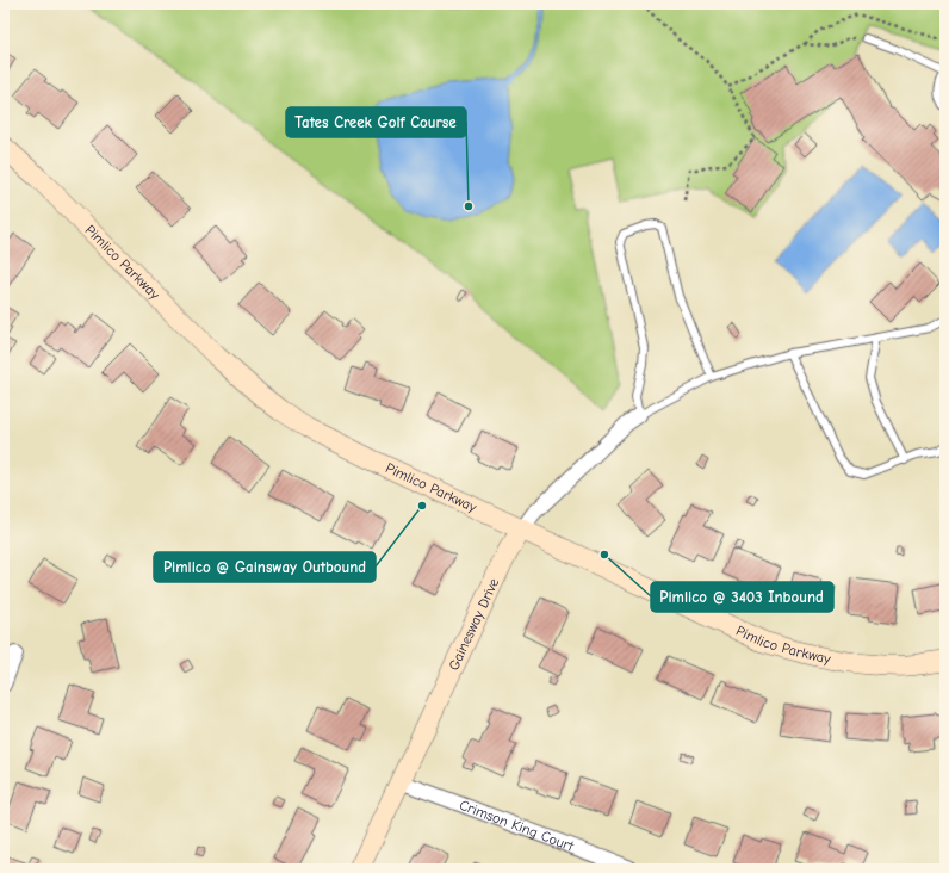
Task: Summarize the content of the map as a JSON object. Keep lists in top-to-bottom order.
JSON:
{
  "streets": {
    "street": ["Pimlico Parkway", "Gainesway Drive", "Crimson King Court"]
  },
  "crossings": [
    ["Pimlico Parkway", "Gainesway Drive"],
    ["Gainesway Drive", "Crimson King Court"]
  ],
  "places": ["Tates Creek Golf Course", "Pimlico @ Gainsway Outbound", "Pimlico @ 3403 Inbound"]
}
